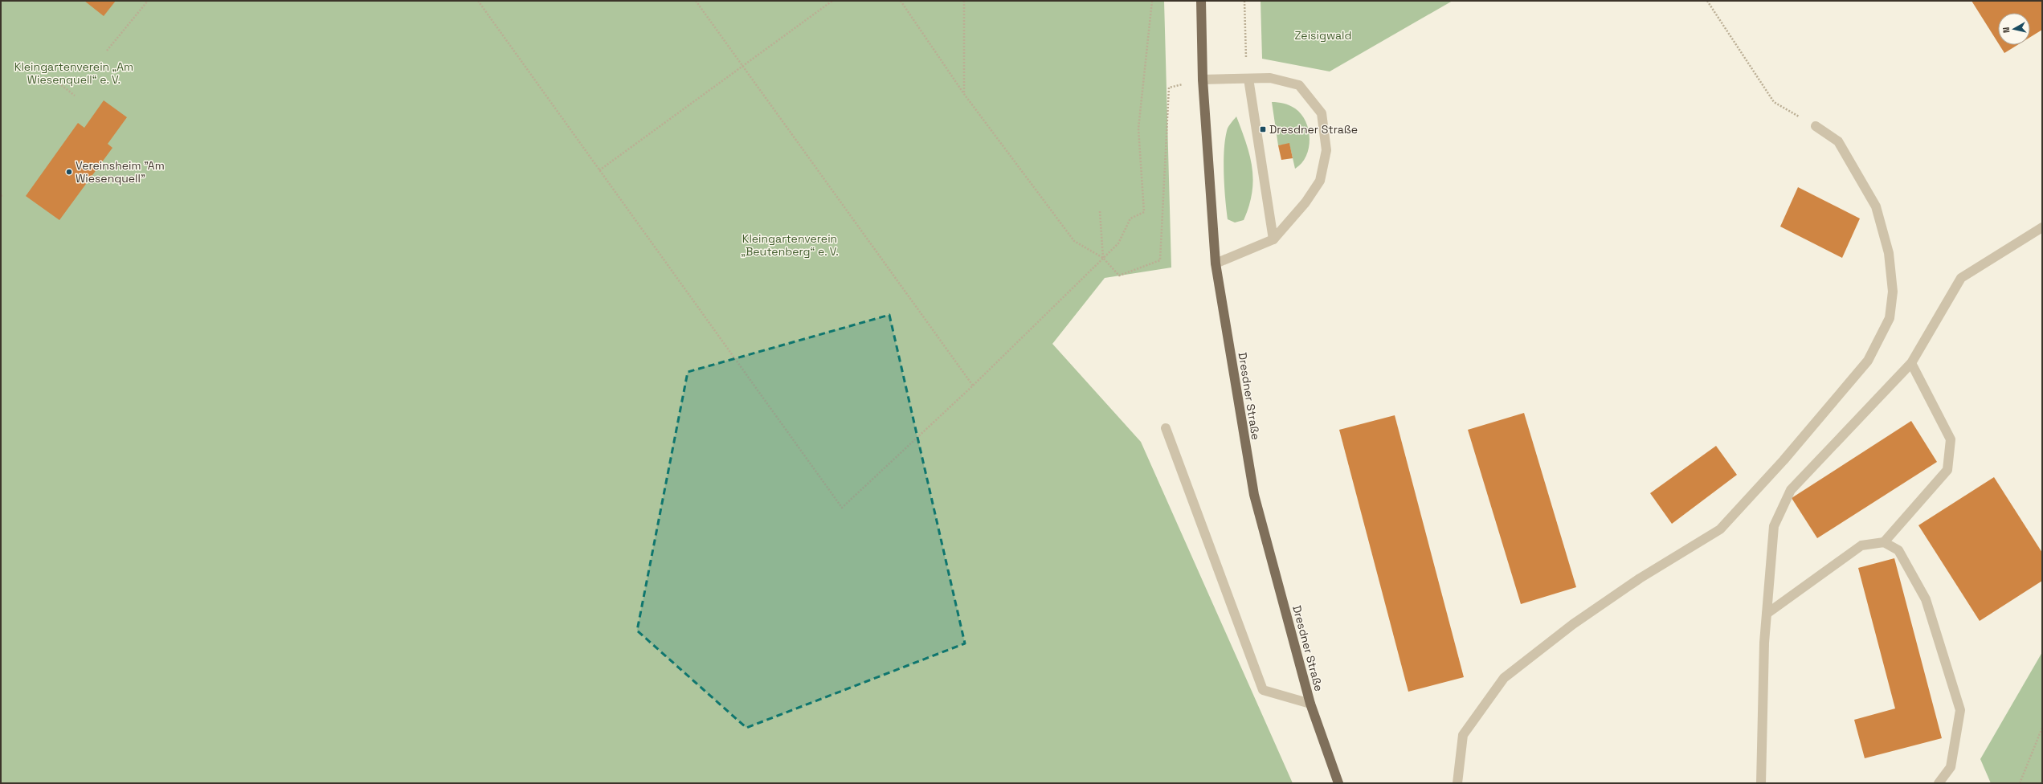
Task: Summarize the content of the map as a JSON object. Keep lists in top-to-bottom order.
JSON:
{
  "streets": {
    "main road": ["Dresdner Straße"]
  },
  "parks": ["Zeisigwald", "Kleingartenverein „Am Wiesenquell“ e. V.", "Kleingartenverein „Beutenberg“ e. V."],
  "places": {
    "transit": ["Dresdner Straße"],
    "other": ["Vereinsheim \"Am Wiesenquell\""]
  },
  "north": "left"
}
